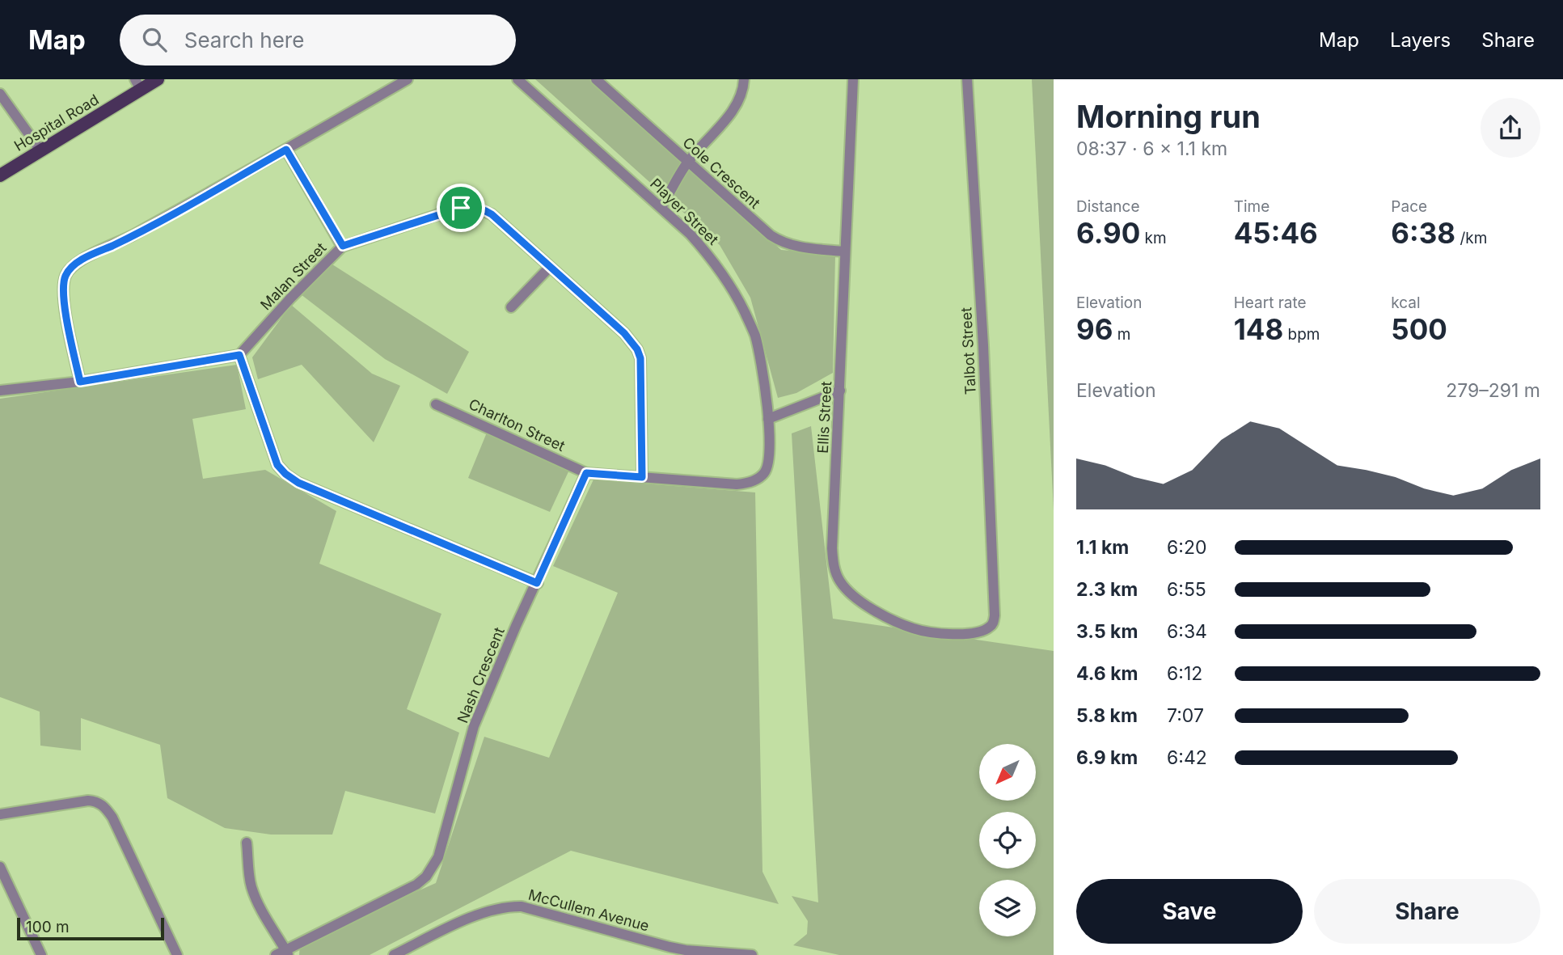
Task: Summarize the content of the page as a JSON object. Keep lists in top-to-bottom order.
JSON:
{
  "streets": {
    "main road": ["Hospital Road"],
    "street": [
      "Cole Crescent",
      "Player Street",
      "Malan Street",
      "Talbot Street",
      "Ellis Street",
      "Charlton Street",
      "Nash Crescent",
      "McCullem Avenue"
    ]
  },
  "crossings": [
    ["Cole Crescent", "Ellis Street"],
    ["Player Street", "Malan Street"],
    ["Talbot Street", "Ellis Street"],
    ["Charlton Street", "Nash Crescent"]
  ],
  "scale_bar": "100 m",
  "north": "bottom left",
  "page": {
    "header": "Map",
    "search": "Search here",
    "nav": ["Map", "Layers", "Share"],
    "heading": ["Morning run", "08:37 · 6 × 1.1 km"],
    "stats": [
      ["Distance", "6.90 km"],
      ["Time", "45:46"],
      ["Pace", "6:38 /km"],
      ["Elevation", "96 m"],
      ["Heart rate", "148 bpm"],
      ["kcal", "500"]
    ],
    "chart": ["Elevation", "279–291 m"],
    "list": [
      {
        "name": "1.1 km",
        "note": "6:20"
      },
      {
        "name": "2.3 km",
        "note": "6:55"
      },
      {
        "name": "3.5 km",
        "note": "6:34"
      },
      {
        "name": "4.6 km",
        "note": "6:12"
      },
      {
        "name": "5.8 km",
        "note": "7:07"
      },
      {
        "name": "6.9 km",
        "note": "6:42"
      }
    ],
    "buttons": ["Save", "Share"],
    "scale": "100 m"
  }
}
